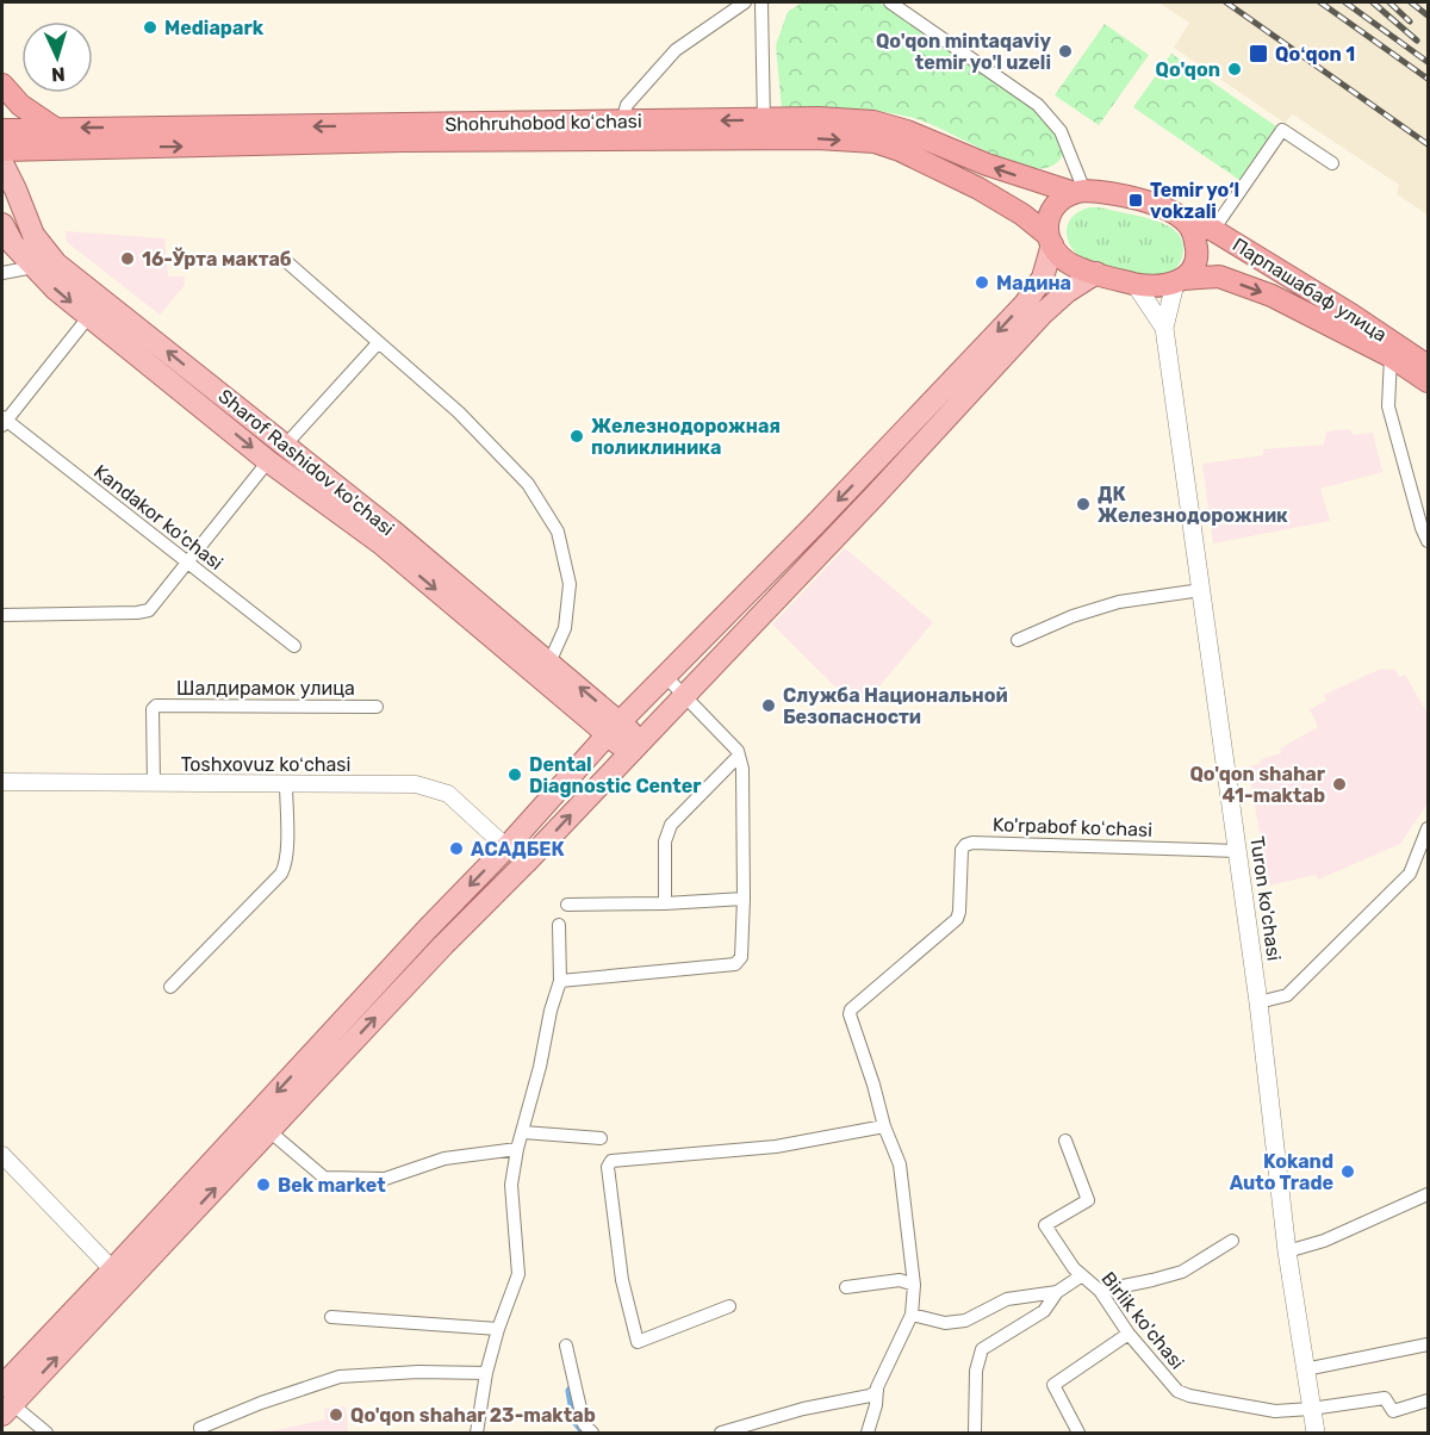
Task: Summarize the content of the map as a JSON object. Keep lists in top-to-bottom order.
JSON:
{
  "streets": {
    "highway": ["Shohruhobod koʻchasi", "Парпашабаф улица"],
    "main road": ["Sharof Rashidov ko'chasi", "Turon ko'chasi"],
    "street": [
      "Kandakor ko'chasi",
      "Шалдирамок улица",
      "Toshxovuz koʻchasi",
      "Ko'rpabof koʻchasi",
      "Birlik ko'chasi"
    ]
  },
  "crossings": [
    ["Shohruhobod koʻchasi", "Парпашабаф улица"],
    ["Парпашабаф улица", "Turon ko'chasi"],
    ["Шалдирамок улица", "Toshxovuz koʻchasi"],
    ["Ko'rpabof koʻchasi", "Turon ko'chasi"],
    ["Ko'rpabof koʻchasi", "Birlik ko'chasi"],
    ["Turon ko'chasi", "Birlik ko'chasi"]
  ],
  "places": {
    "other": [
      "Mediapark",
      "Qo'qon mintaqaviy temir yo'l uzeli",
      "Qo'qon",
      "16-Ўрта мактаб",
      "Мадина",
      "Железнодорожная поликлиника",
      "ДК Железнодорожник",
      "Служба Национальной Безопасности",
      "Dental Diagnostic Center",
      "Qo'qon shahar 41-maktab",
      "АСАДБЕК",
      "Kokand Auto Trade",
      "Bek market",
      "Qo'qon shahar 23-maktab"
    ],
    "transit": ["Qoʻqon 1", "Temir yo‘l vokzali"]
  },
  "north": "bottom"
}
